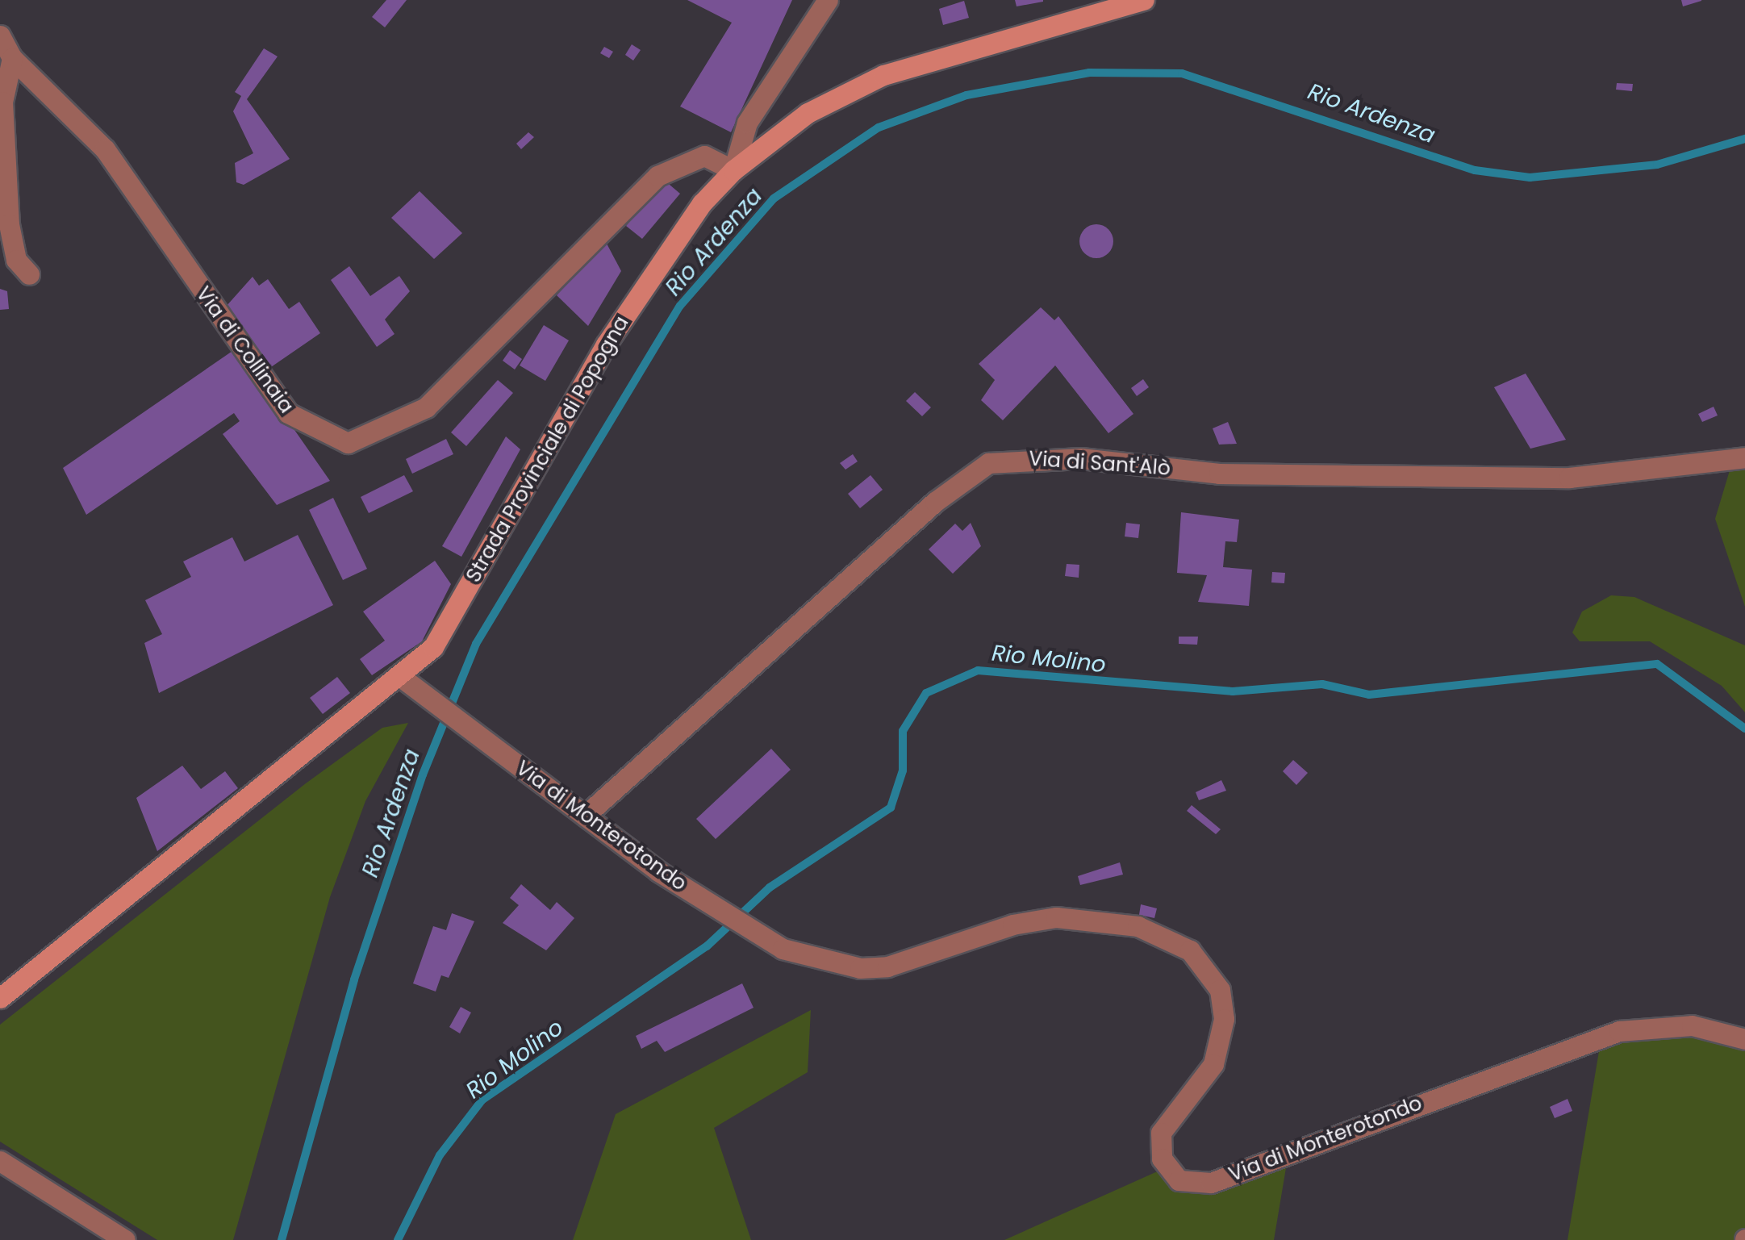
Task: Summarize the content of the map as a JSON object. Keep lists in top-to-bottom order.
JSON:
{
  "streets": {
    "main road": ["Strada Provinciale di Popogna"],
    "street": ["Via di Collinaia", "Via di Sant'Alò", "Via di Monterotondo"]
  },
  "crossings": [
    ["Via di Collinaia", "Strada Provinciale di Popogna"],
    ["Strada Provinciale di Popogna", "Via di Monterotondo"],
    ["Via di Sant'Alò", "Via di Monterotondo"]
  ],
  "water": ["Rio Ardenza", "Rio Molino"]
}
